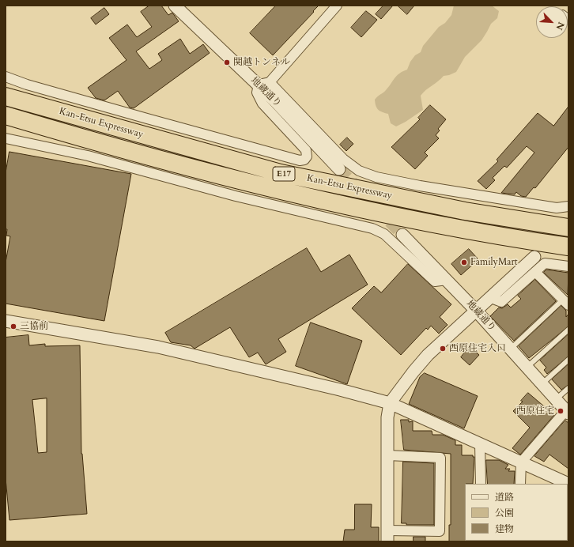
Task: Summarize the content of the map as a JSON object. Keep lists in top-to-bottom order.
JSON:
{
  "streets": {
    "highway": ["Kan-Etsu Expressway", "E17"],
    "street": ["地蔵通り"]
  },
  "places": [
    "関越トンネル",
    "FamilyMart",
    "三協前",
    "西原住宅入口",
    "西原住宅"
  ],
  "legend": ["道路", "公園", "建物"],
  "north": "bottom right"
}
